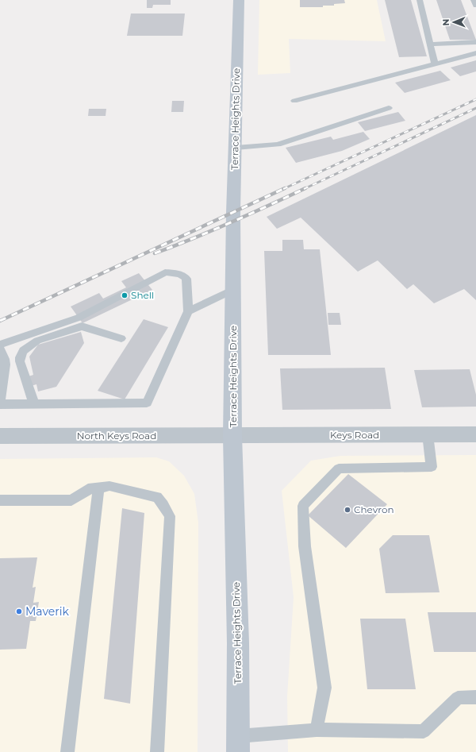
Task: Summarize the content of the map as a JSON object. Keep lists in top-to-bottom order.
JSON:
{
  "streets": {
    "main road": ["Terrace Heights Drive"],
    "street": ["Keys Road", "North Keys Road"]
  },
  "crossings": [
    ["Terrace Heights Drive", "Keys Road"],
    ["Terrace Heights Drive", "North Keys Road"],
    ["Keys Road", "North Keys Road"]
  ],
  "places": ["Shell", "Chevron", "Maverik"],
  "north": "left"
}
